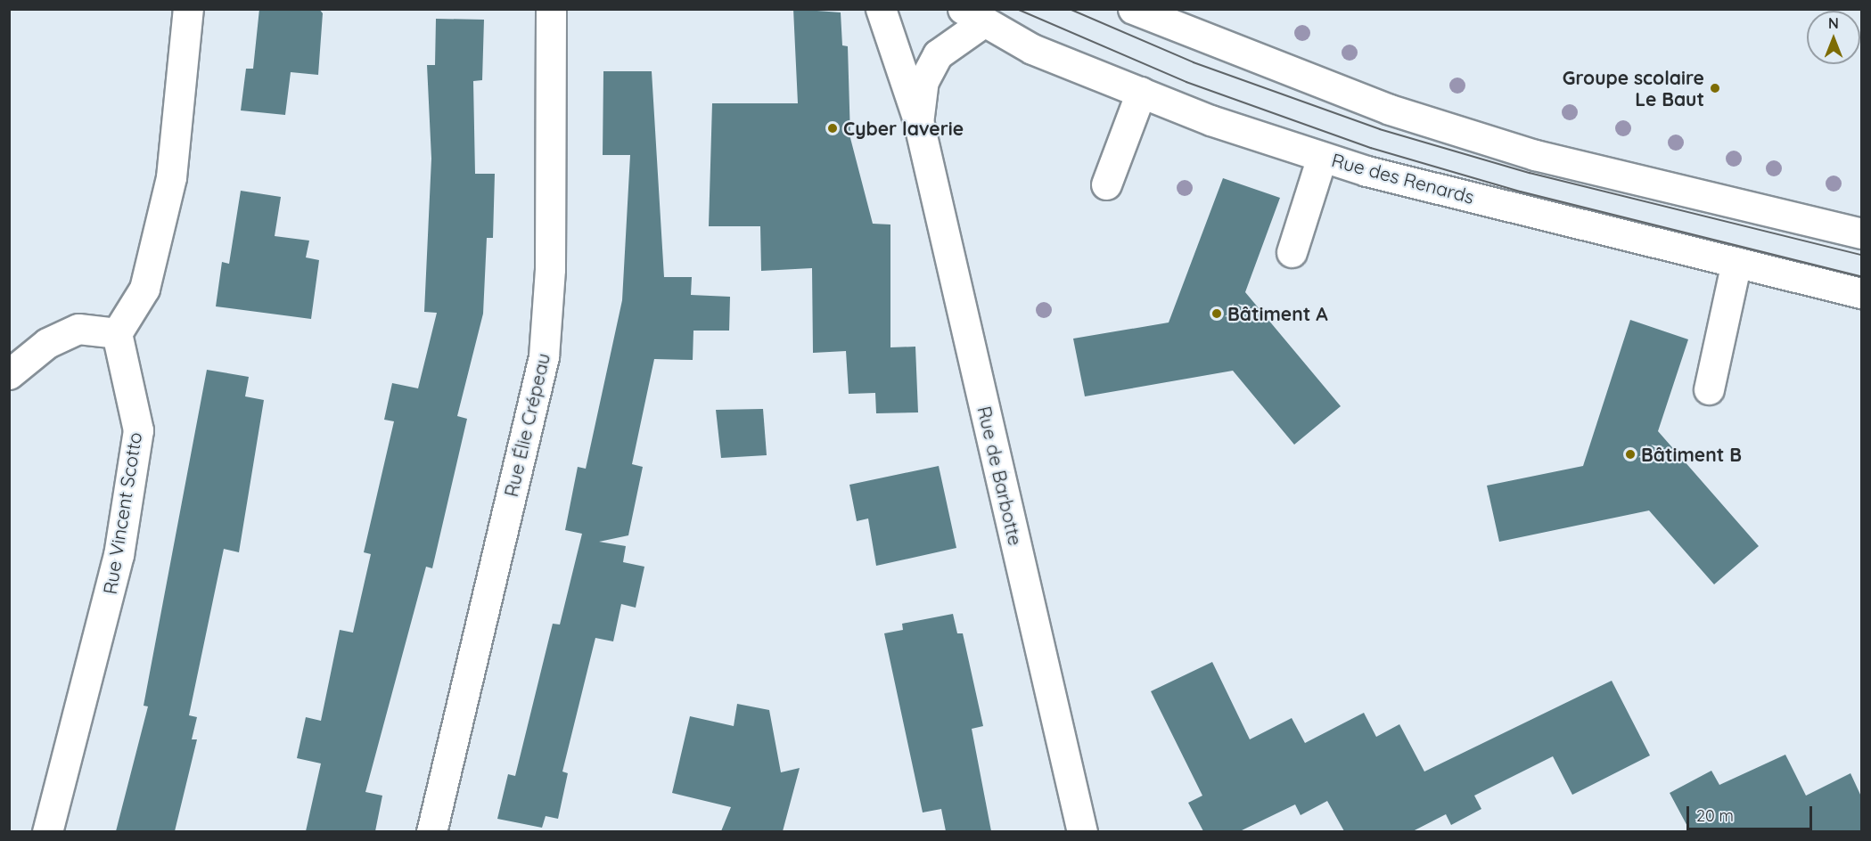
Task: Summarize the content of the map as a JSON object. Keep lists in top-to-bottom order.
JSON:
{
  "streets": {
    "street": [
      "Rue des Renards",
      "Rue Élie Crépeau",
      "Rue de Barbotte",
      "Rue Vincent Scotto"
    ]
  },
  "crossings": [
    ["Rue des Renards", "Rue de Barbotte"]
  ],
  "places": [
    "Groupe scolaire Le Baut",
    "Cyber laverie",
    "Bâtiment A",
    "Bâtiment B"
  ],
  "scale_bar": "20 m",
  "north": "top"
}
